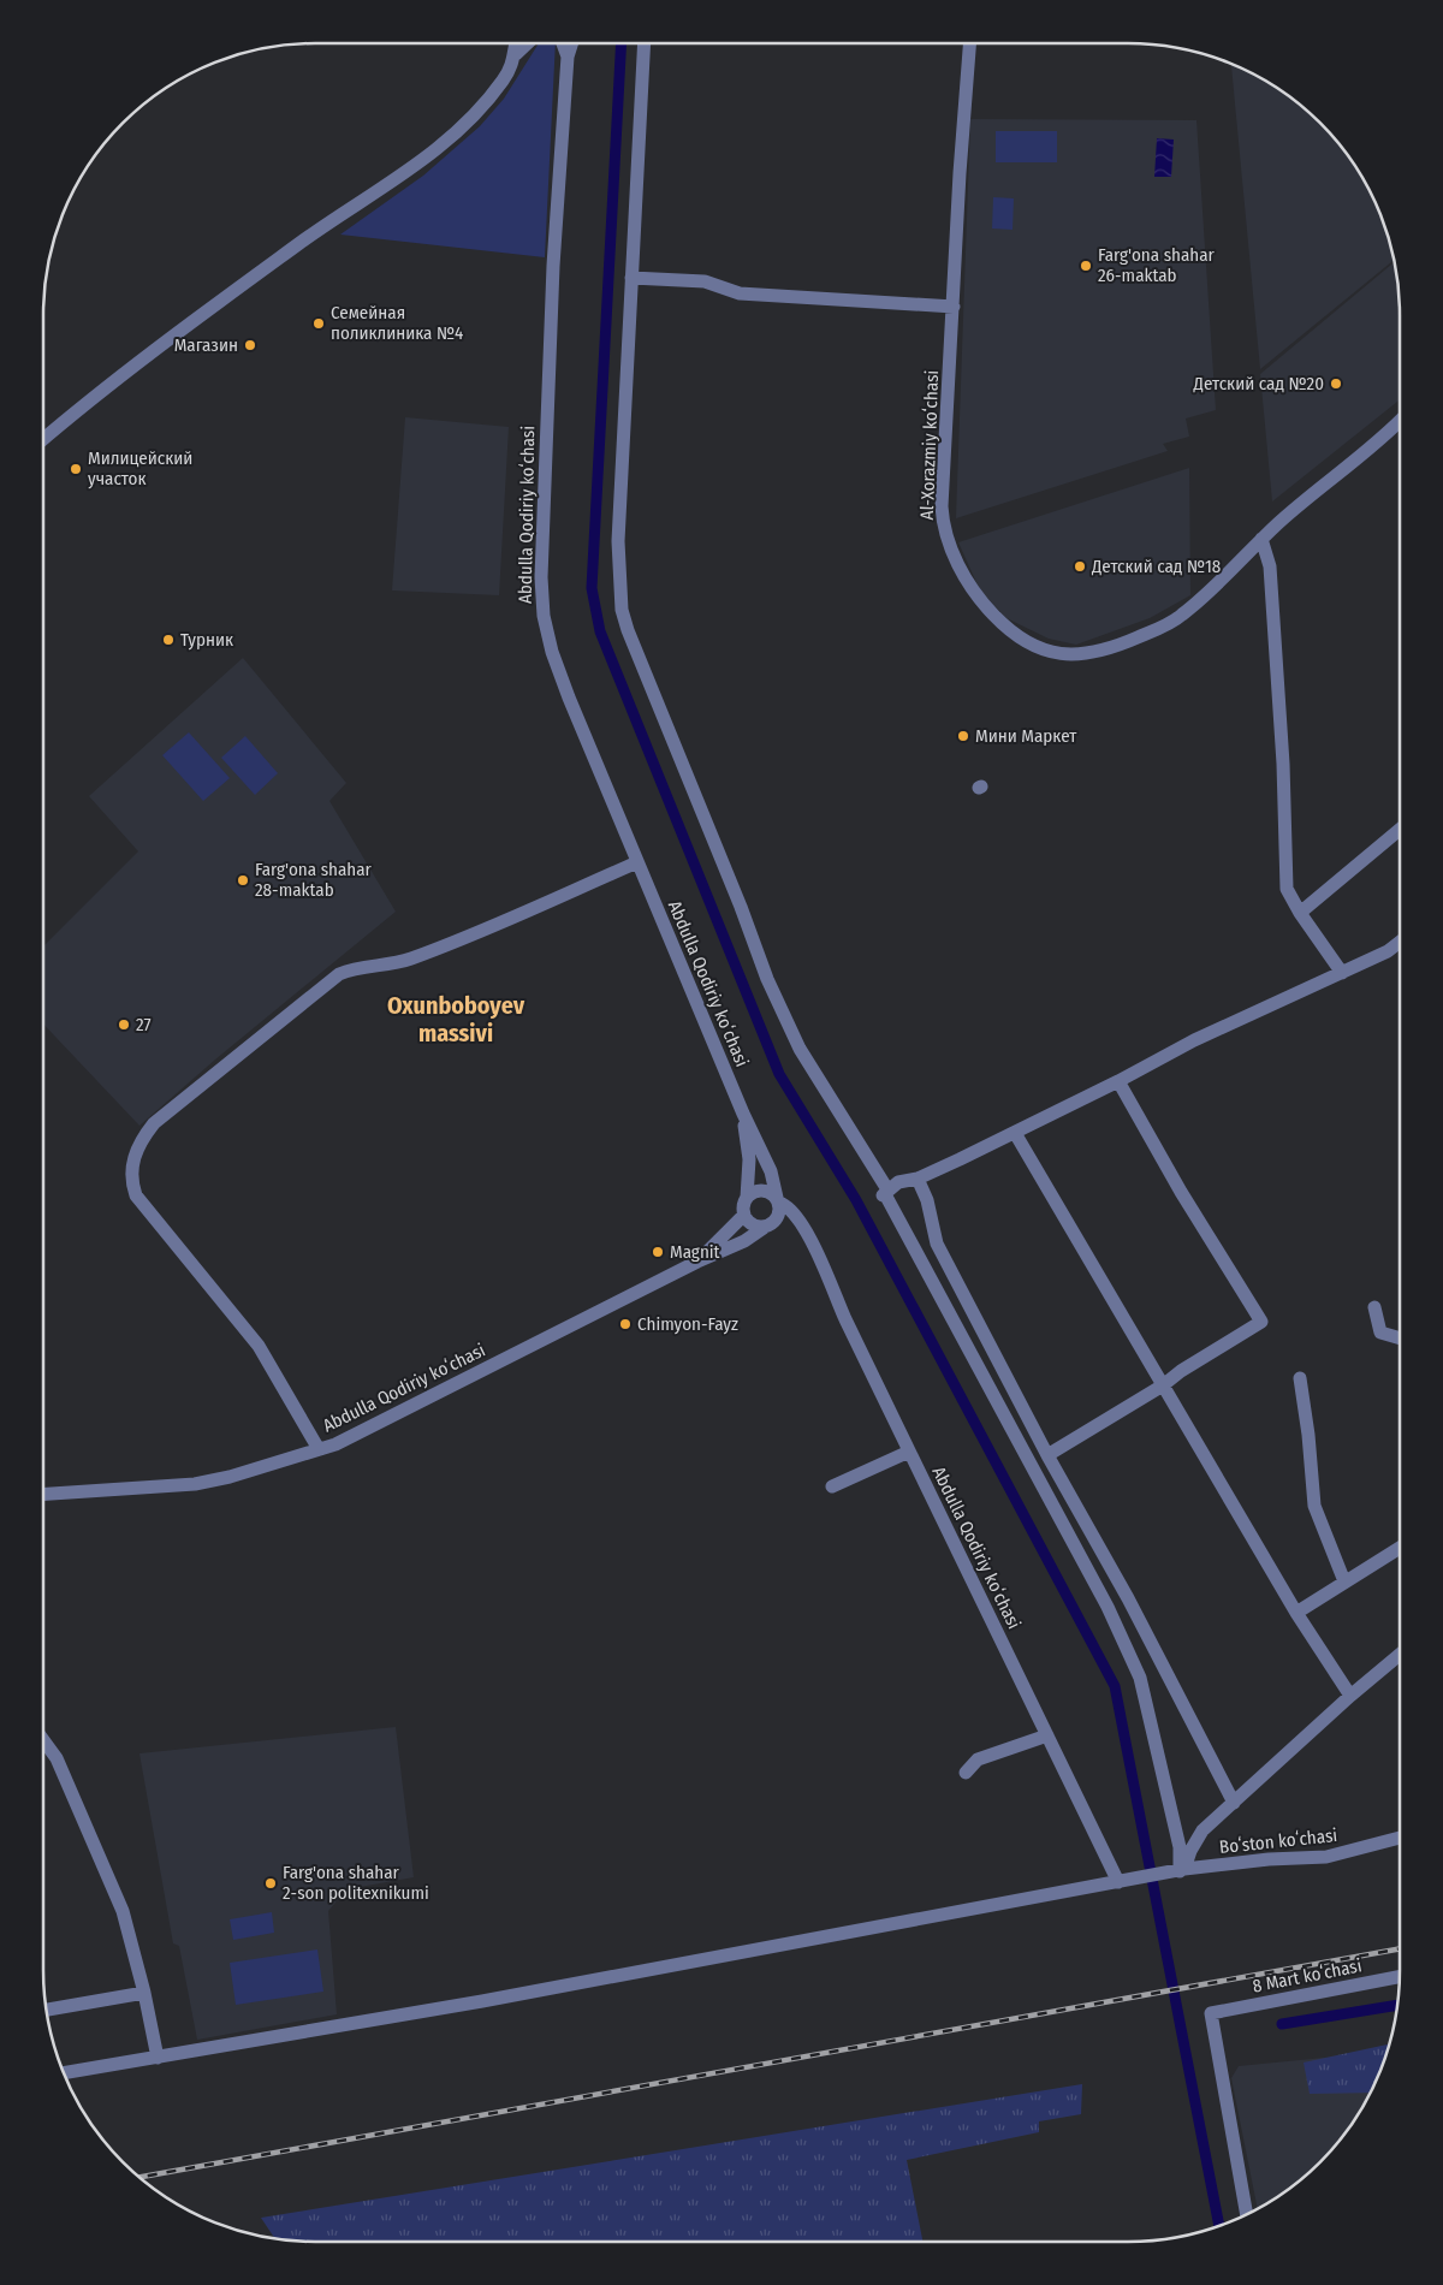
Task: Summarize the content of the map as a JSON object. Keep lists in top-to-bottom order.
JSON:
{
  "streets": {
    "street": [
      "Al-Xorazmiy koʻchasi",
      "Abdulla Qodiriy koʻchasi",
      "Boʻston koʻchasi",
      "8 Mart koʻchasi"
    ]
  },
  "crossings": [
    ["Abdulla Qodiriy koʻchasi", "Boʻston koʻchasi"]
  ],
  "districts": ["Oxunboboyev massivi"],
  "places": [
    "Farg'ona shahar 26-maktab",
    "Семейная поликлиника №4",
    "Магазин",
    "Детский сад №20",
    "Милицейский участок",
    "Детский сад №18",
    "Турник",
    "Мини Маркет",
    "Farg'ona shahar 28-maktab",
    "27",
    "Magnit",
    "Chimyon-Fayz",
    "Farg'ona shahar 2-son politexnikumi"
  ]
}
